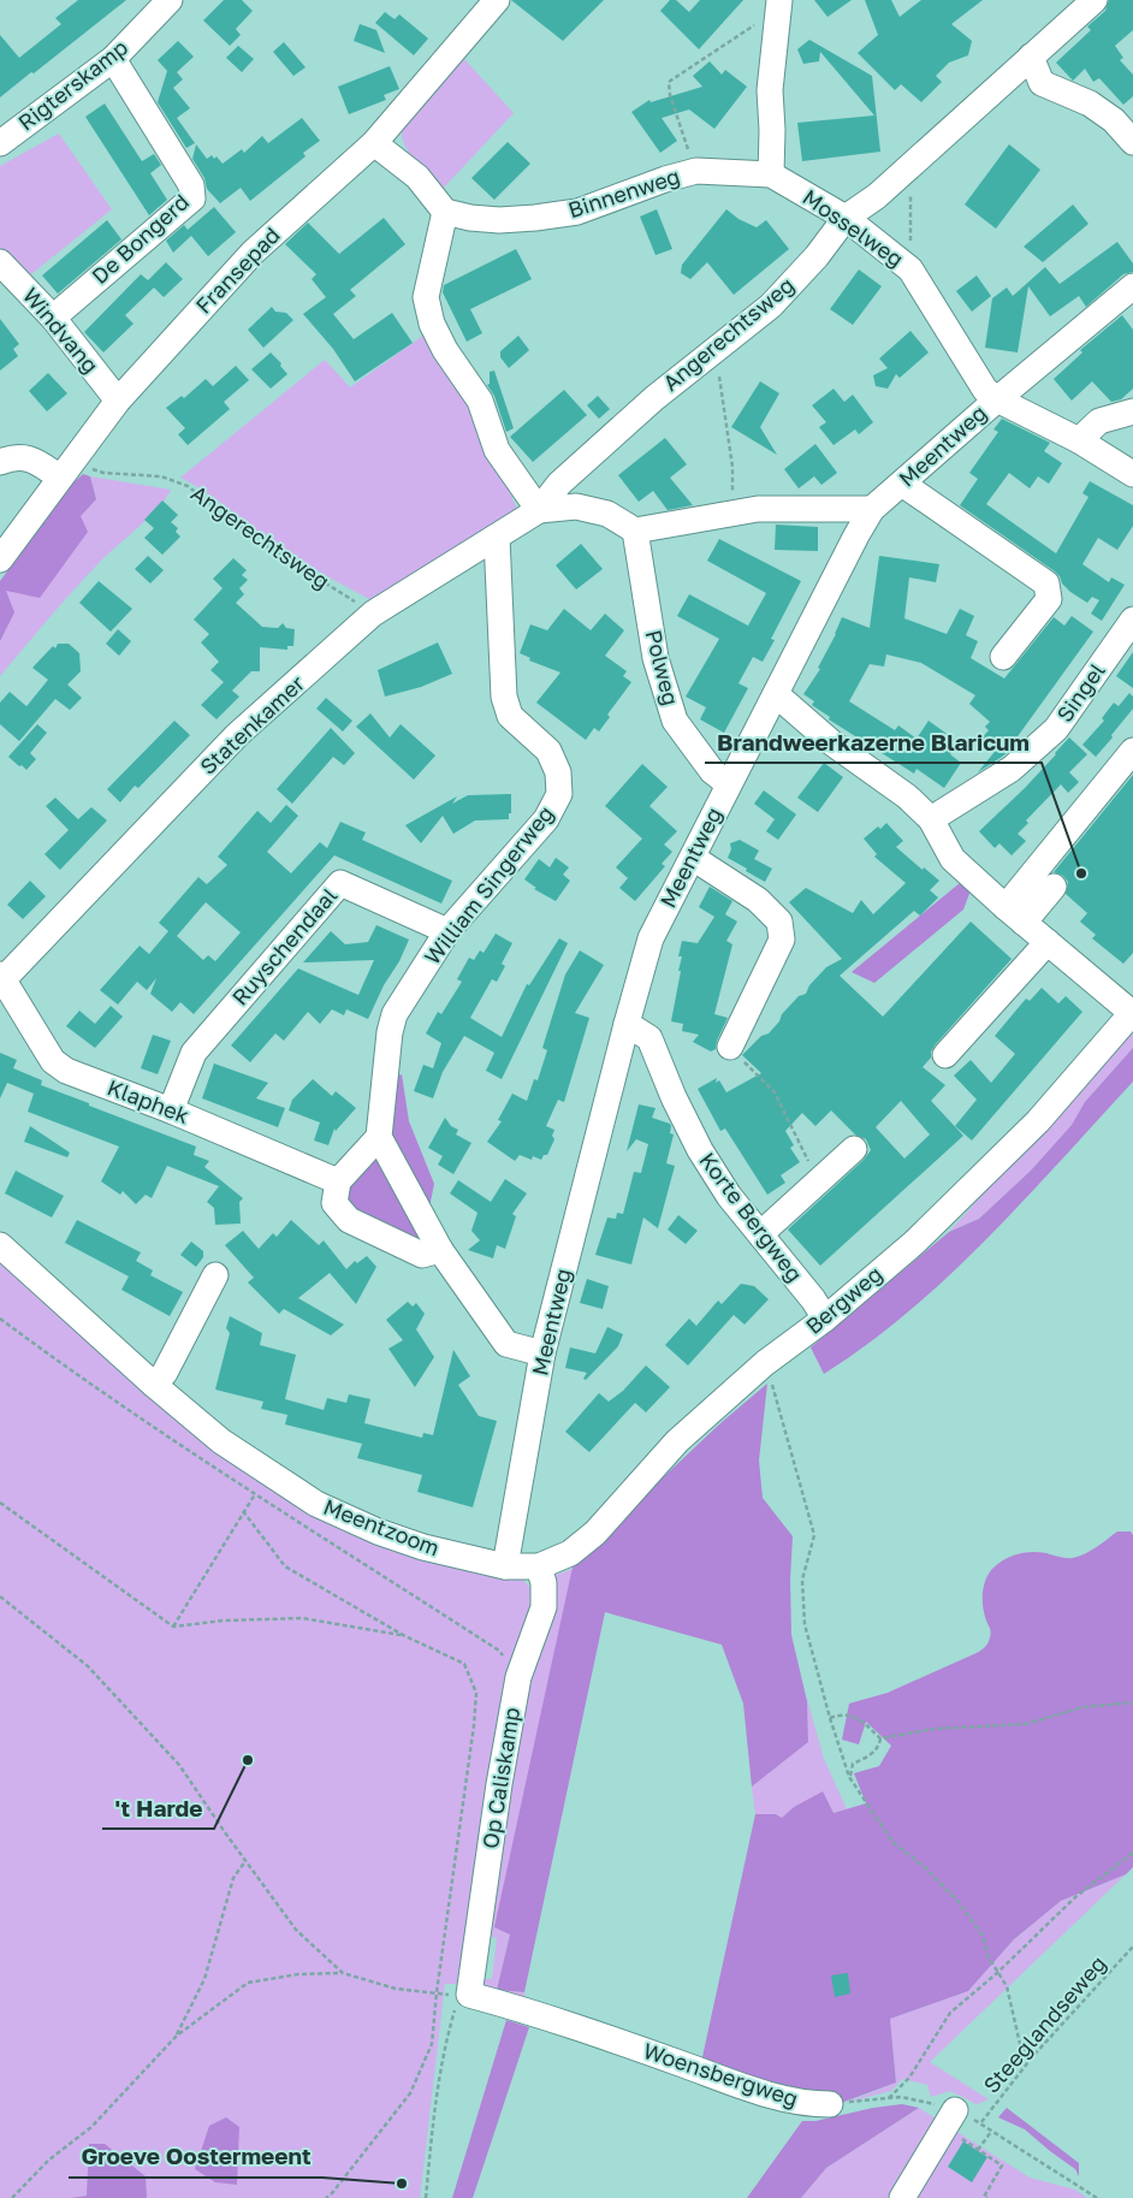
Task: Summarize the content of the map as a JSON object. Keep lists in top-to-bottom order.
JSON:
{
  "streets": {
    "street": [
      "Rigterskamp",
      "Binnenweg",
      "Mosselweg",
      "De Bongerd",
      "Fransepad",
      "Windvang",
      "Angerechtsweg",
      "Meentweg",
      "Polweg",
      "Singel",
      "Statenkamer",
      "William Singerweg",
      "Ruyschendaal",
      "Klaphek",
      "Korte Bergweg",
      "Bergweg",
      "Meentzoom",
      "Op Caliskamp",
      "Woensbergweg"
    ],
    "path": ["Steeglandseweg"]
  },
  "crossings": [
    ["Rigterskamp", "De Bongerd"],
    ["Binnenweg", "Mosselweg"],
    ["Mosselweg", "Angerechtsweg"],
    ["Mosselweg", "Meentweg"],
    ["De Bongerd", "Windvang"],
    ["Fransepad", "Windvang"],
    ["Fransepad", "Angerechtsweg"],
    ["Angerechtsweg", "Statenkamer"],
    ["Meentweg", "Polweg"],
    ["Meentweg", "Korte Bergweg"],
    ["Meentweg", "Meentzoom"],
    ["Statenkamer", "William Singerweg"],
    ["Statenkamer", "Klaphek"],
    ["William Singerweg", "Ruyschendaal"],
    ["Ruyschendaal", "Klaphek"],
    ["Korte Bergweg", "Bergweg"],
    ["Bergweg", "Meentzoom"],
    ["Bergweg", "Op Caliskamp"],
    ["Meentzoom", "Op Caliskamp"],
    ["Op Caliskamp", "Woensbergweg"]
  ],
  "places": ["Brandweerkazerne Blaricum", "'t Harde", "Groeve Oostermeent"]
}
